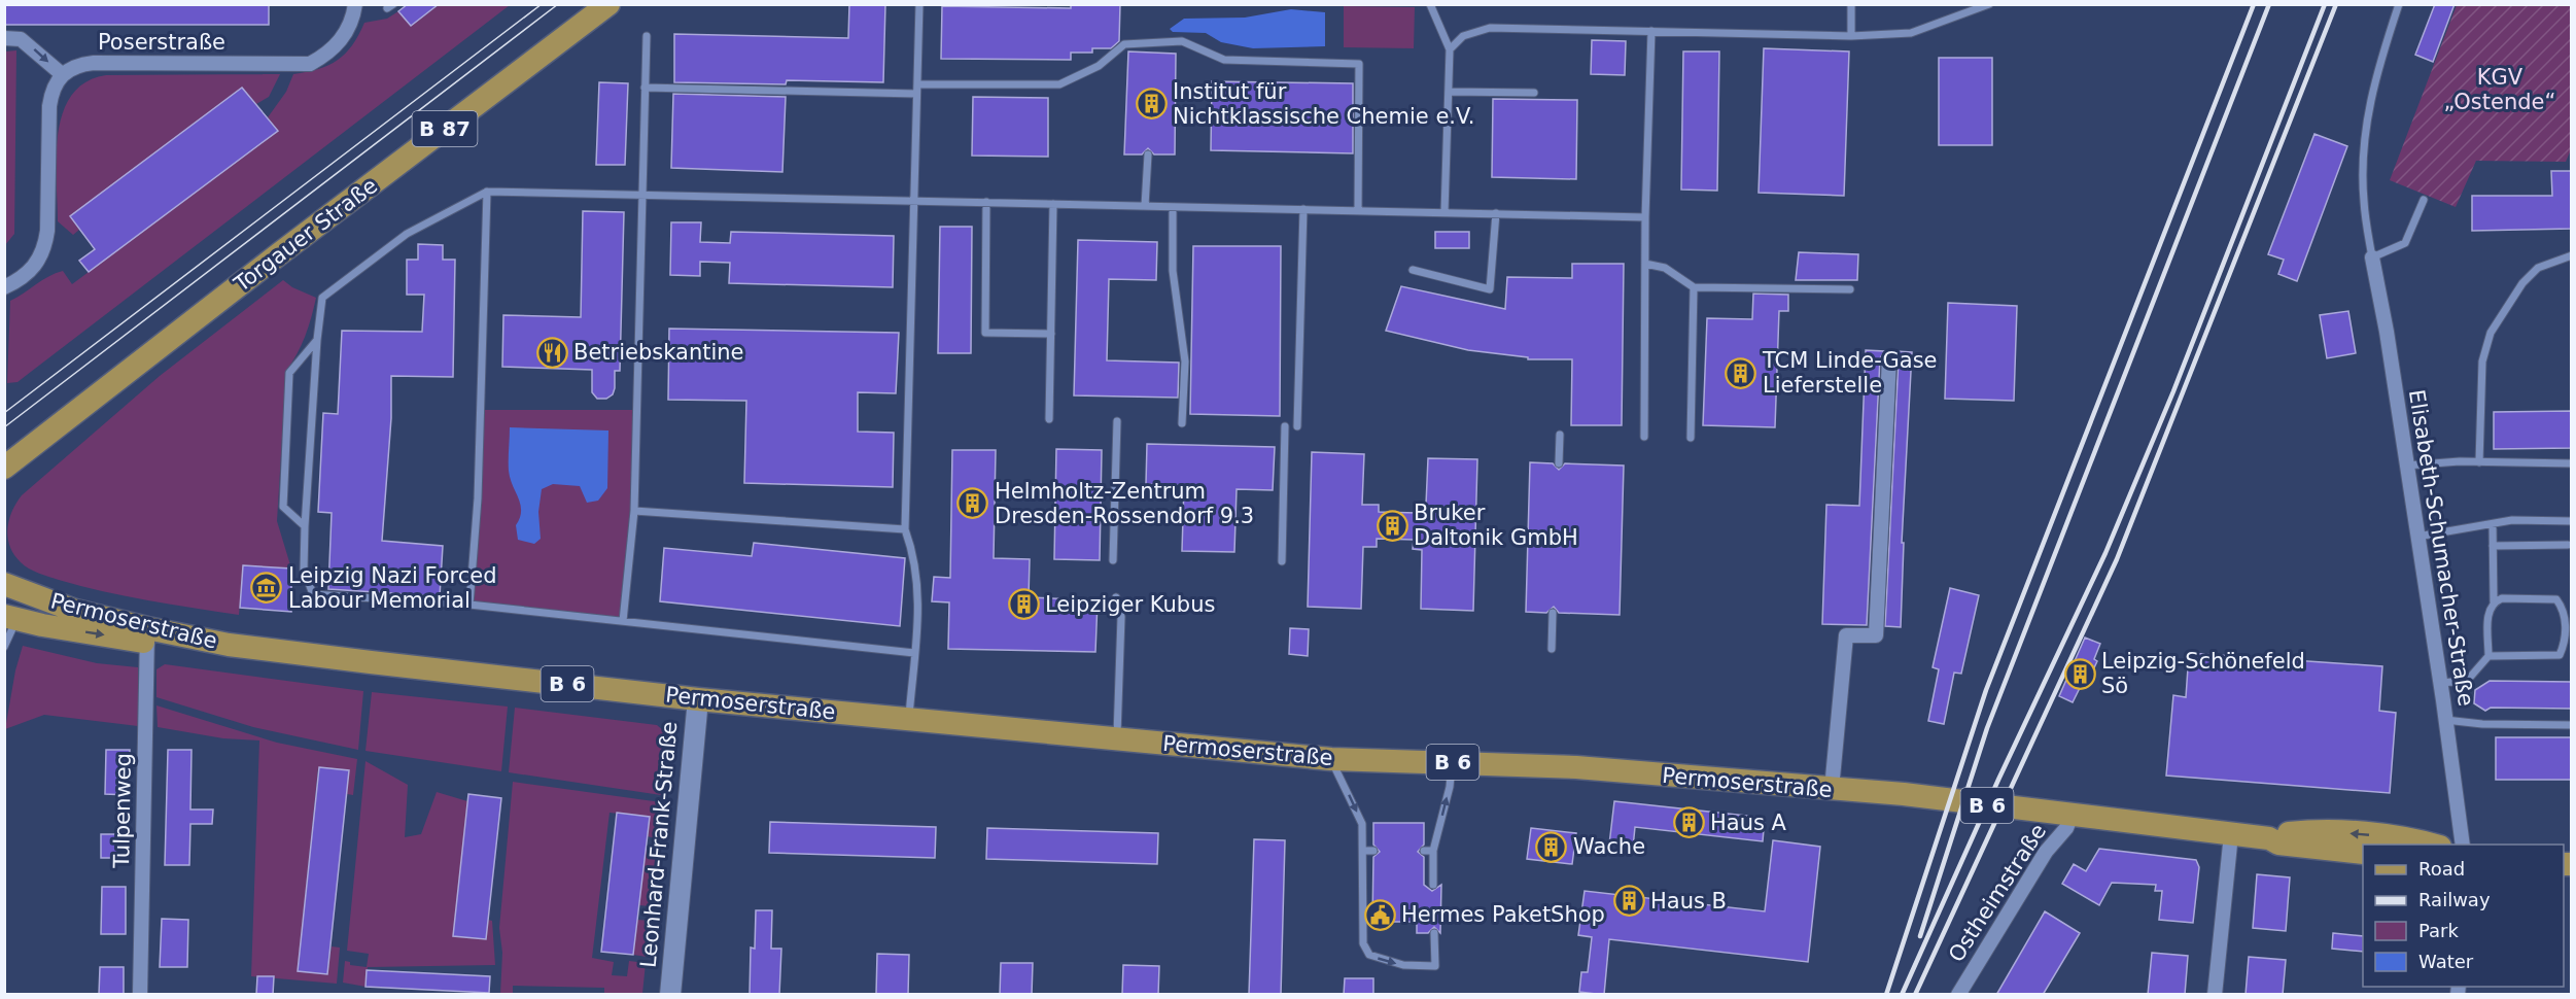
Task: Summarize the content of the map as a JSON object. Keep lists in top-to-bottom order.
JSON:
{
  "streets": {
    "main road": [
      "B 87",
      "Torgauer Straße",
      "Permoserstraße",
      "B 6"
    ],
    "street": [
      "Poserstraße",
      "Elisabeth-Schumacher-Straße",
      "Tulpenweg",
      "Leonhard-Frank-Straße",
      "Ostheimstraße"
    ]
  },
  "crossings": [
    ["Permoserstraße", "Tulpenweg"],
    ["Permoserstraße", "Leonhard-Frank-Straße"],
    ["Permoserstraße", "Ostheimstraße"]
  ],
  "parks": ["KGV „Ostende“"],
  "places": {
    "building": [
      "Institut für Nichtklassische Chemie e.V.",
      "TCM Linde-Gase Lieferstelle",
      "Helmholtz-Zentrum Dresden-Rossendorf 9.3",
      "Bruker Daltonik GmbH",
      "Leipziger Kubus",
      "Leipzig-Schönefeld Sö",
      "Haus A",
      "Wache",
      "Haus B"
    ],
    "restaurant": ["Betriebskantine"],
    "museum": ["Leipzig Nazi Forced Labour Memorial"],
    "public building": ["Hermes PaketShop"]
  },
  "legend": [
    "Road",
    "Railway",
    "Park",
    "Water"
  ]
}
